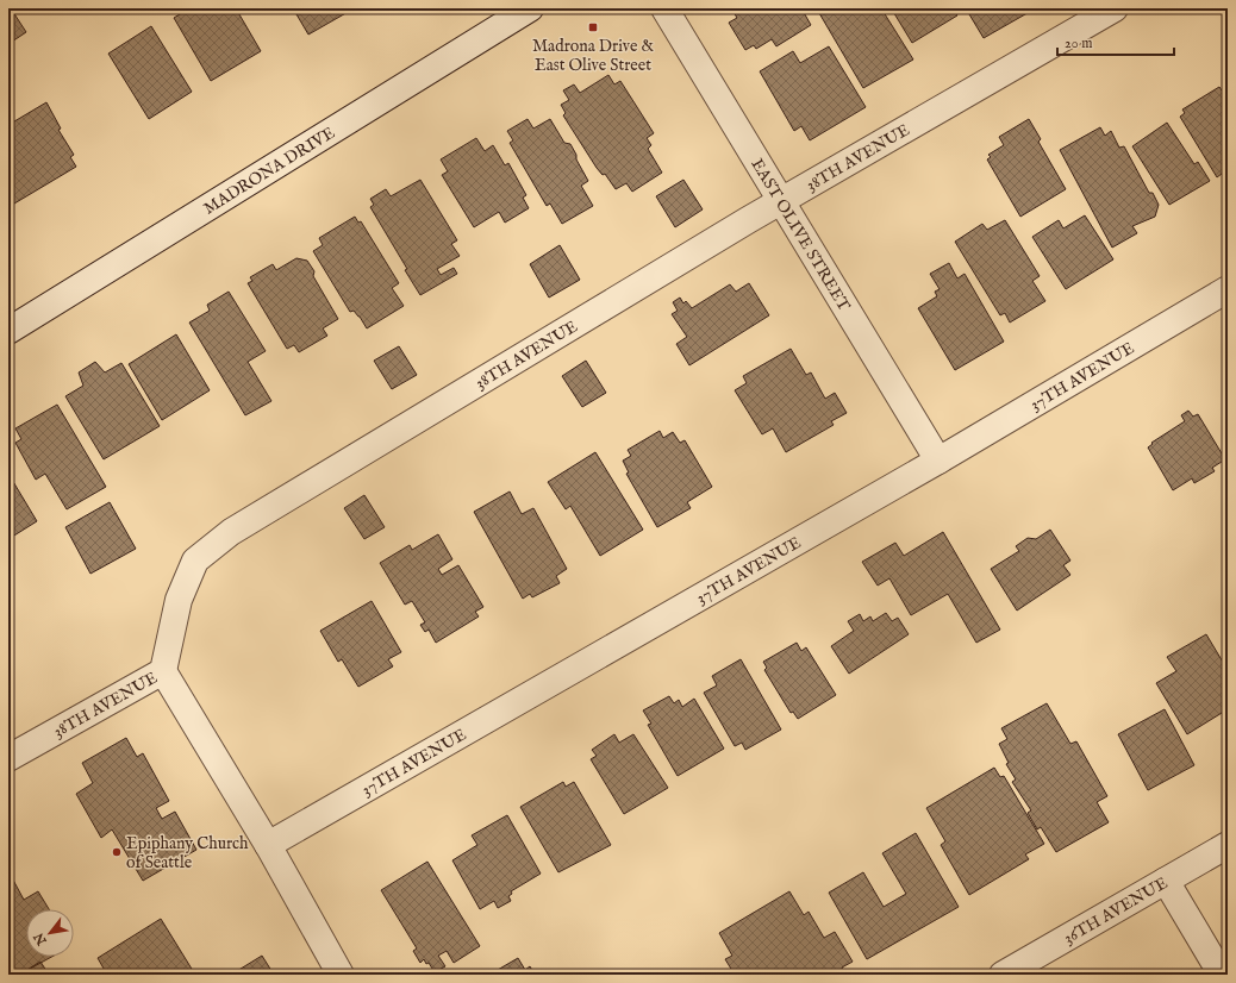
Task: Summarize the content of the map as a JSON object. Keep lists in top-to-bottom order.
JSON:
{
  "streets": {
    "street": [
      "38TH AVENUE",
      "MADRONA DRIVE",
      "EAST OLIVE STREET",
      "37TH AVENUE",
      "36TH AVENUE"
    ]
  },
  "crossings": [
    ["38TH AVENUE", "EAST OLIVE STREET"],
    ["EAST OLIVE STREET", "37TH AVENUE"]
  ],
  "places": {
    "transit": ["Madrona Drive & East Olive Street"],
    "other": ["Epiphany Church of Seattle"]
  },
  "scale_bar": "20 m",
  "north": "bottom left"
}
